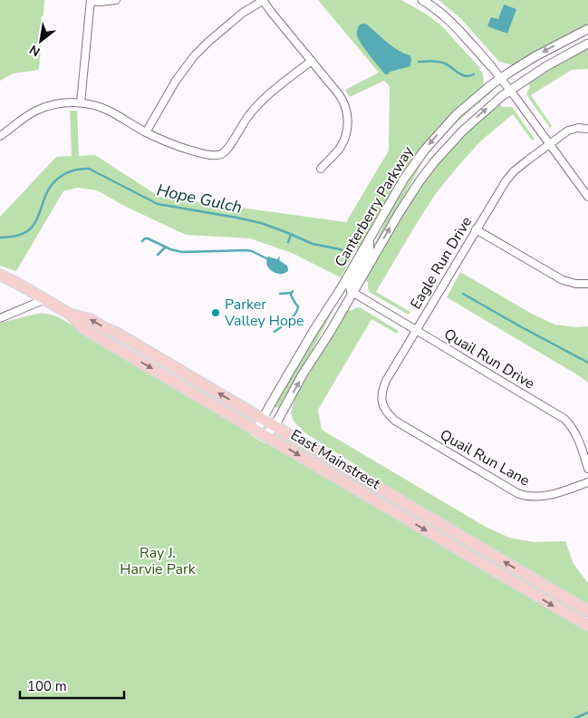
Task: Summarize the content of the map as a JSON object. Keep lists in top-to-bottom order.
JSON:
{
  "streets": {
    "main road": ["East Mainstreet"],
    "street": [
      "Canterberry Parkway",
      "Eagle Run Drive",
      "Quail Run Drive",
      "Quail Run Lane"
    ]
  },
  "crossings": [
    ["Canterberry Parkway", "Quail Run Drive"],
    ["Canterberry Parkway", "East Mainstreet"],
    ["Eagle Run Drive", "Quail Run Drive"],
    ["Eagle Run Drive", "Quail Run Lane"]
  ],
  "water": ["Hope Gulch"],
  "parks": ["Ray J. Harvie Park"],
  "places": ["Parker Valley Hope"],
  "scale_bar": "100 m",
  "north": "bottom left"
}
